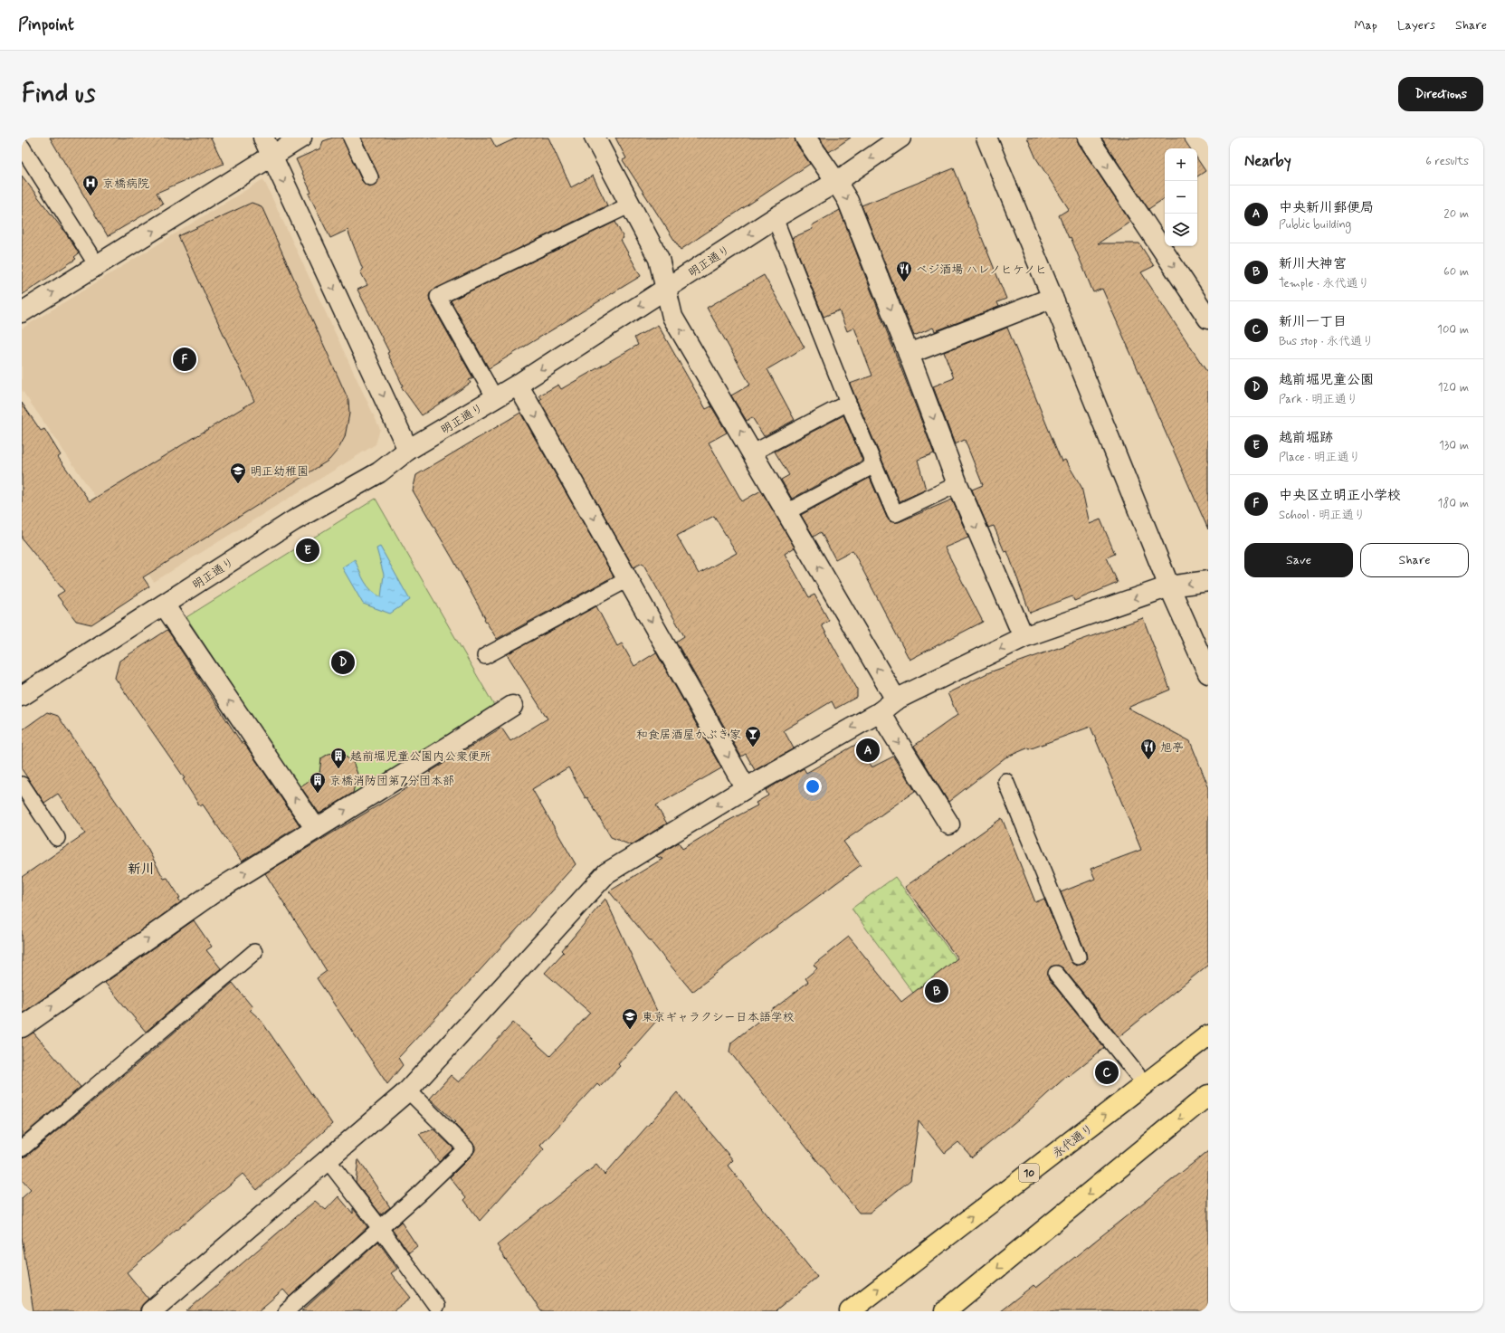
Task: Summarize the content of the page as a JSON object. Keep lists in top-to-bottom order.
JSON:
{
  "streets": {
    "main road": ["永代通り", "10"],
    "street": ["明正通り"]
  },
  "one_way": ["明正通り"],
  "districts": ["新川"],
  "places": {
    "hospital": ["京橋病院"],
    "restaurant": ["ベジ酒場 ハレノヒケノヒ", "旭亭"],
    "school or university": ["明正幼稚園", "東京ギャラクシー日本語学校"],
    "bar": ["和食居酒屋かぶき家"],
    "building": ["越前堀児童公園内公衆便所", "京橋消防団第7分団本部"]
  },
  "page": {
    "header": "Pinpoint",
    "nav": ["Map", "Layers", "Share"],
    "buttons": [
      "Directions",
      ["Save", "Share"]
    ],
    "title": "Find us",
    "heading": ["Nearby", "6 results"],
    "map_buttons": ["+", "−"],
    "list": [
      {
        "mark": "A",
        "name": "中央新川郵便局",
        "note": "Public building",
        "value": "20 m"
      },
      {
        "mark": "B",
        "name": "新川大神宮",
        "note": "Temple · 永代通り",
        "value": "60 m"
      },
      {
        "mark": "C",
        "name": "新川一丁目",
        "note": "Bus stop · 永代通り",
        "value": "100 m"
      },
      {
        "mark": "D",
        "name": "越前堀児童公園",
        "note": "Park · 明正通り",
        "value": "120 m"
      },
      {
        "mark": "E",
        "name": "越前堀跡",
        "note": "Place · 明正通り",
        "value": "130 m"
      },
      {
        "mark": "F",
        "name": "中央区立明正小学校",
        "note": "School · 明正通り",
        "value": "180 m"
      }
    ],
    "pins": [
      "F",
      "E",
      "D",
      "A",
      "B",
      "C"
    ]
  }
}
